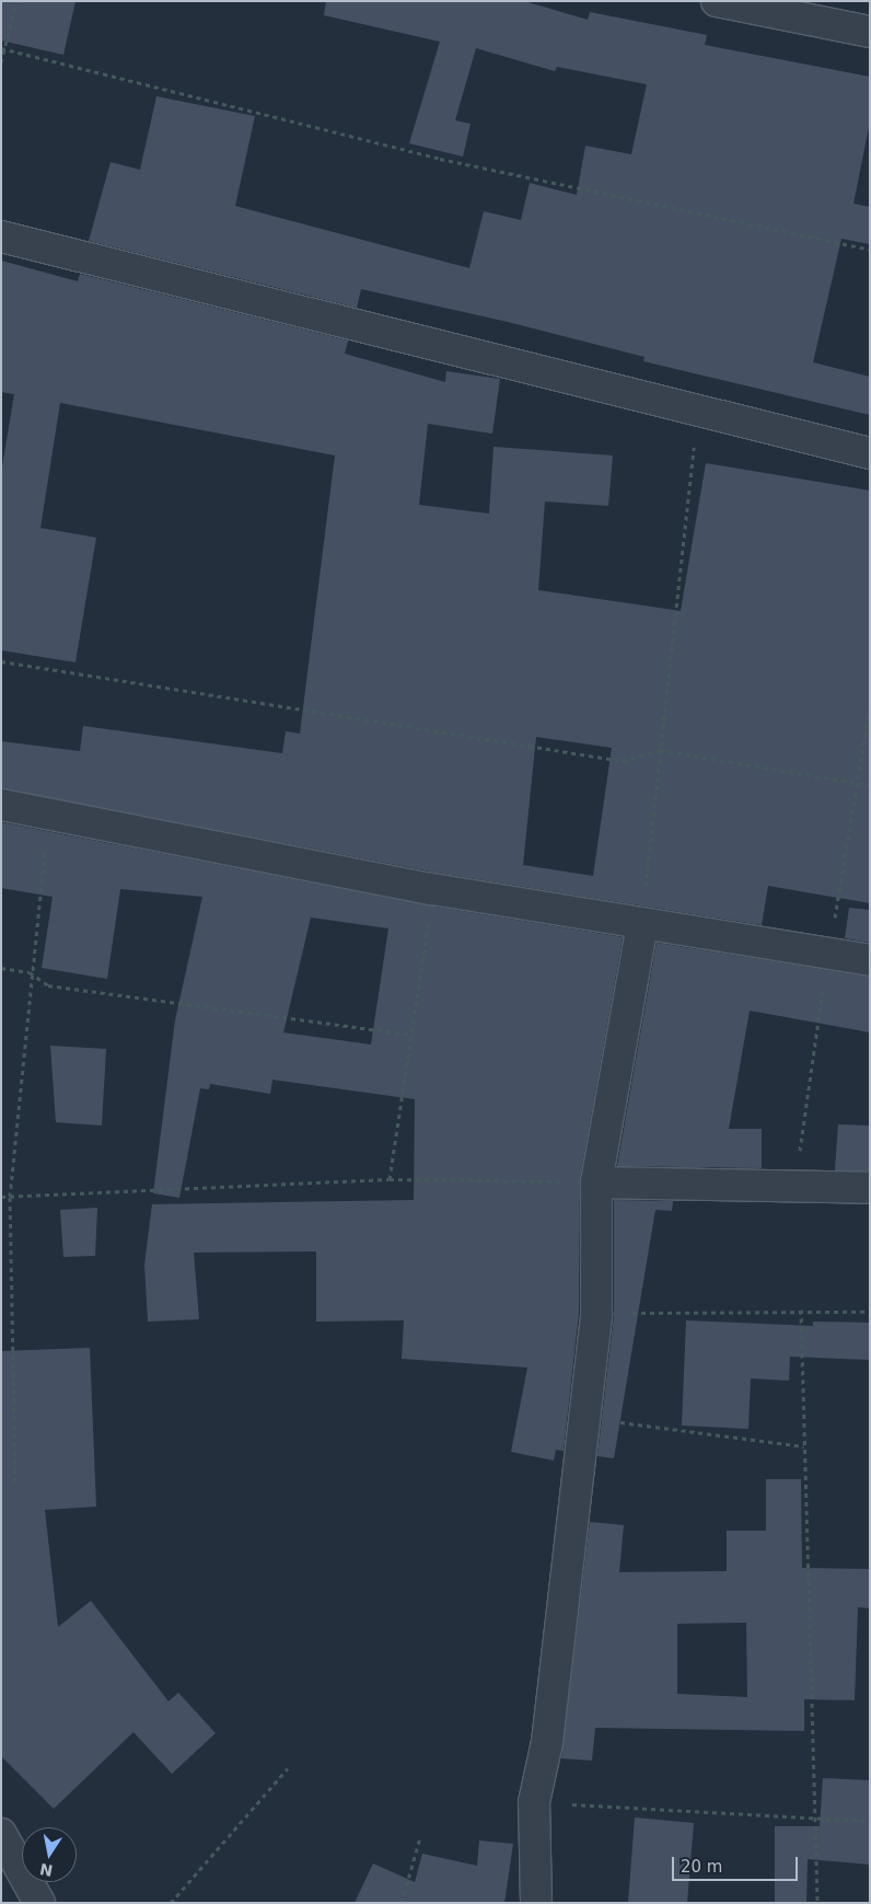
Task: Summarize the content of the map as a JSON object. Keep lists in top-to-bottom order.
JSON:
{
  "scale_bar": "20 m",
  "north": "bottom"
}
